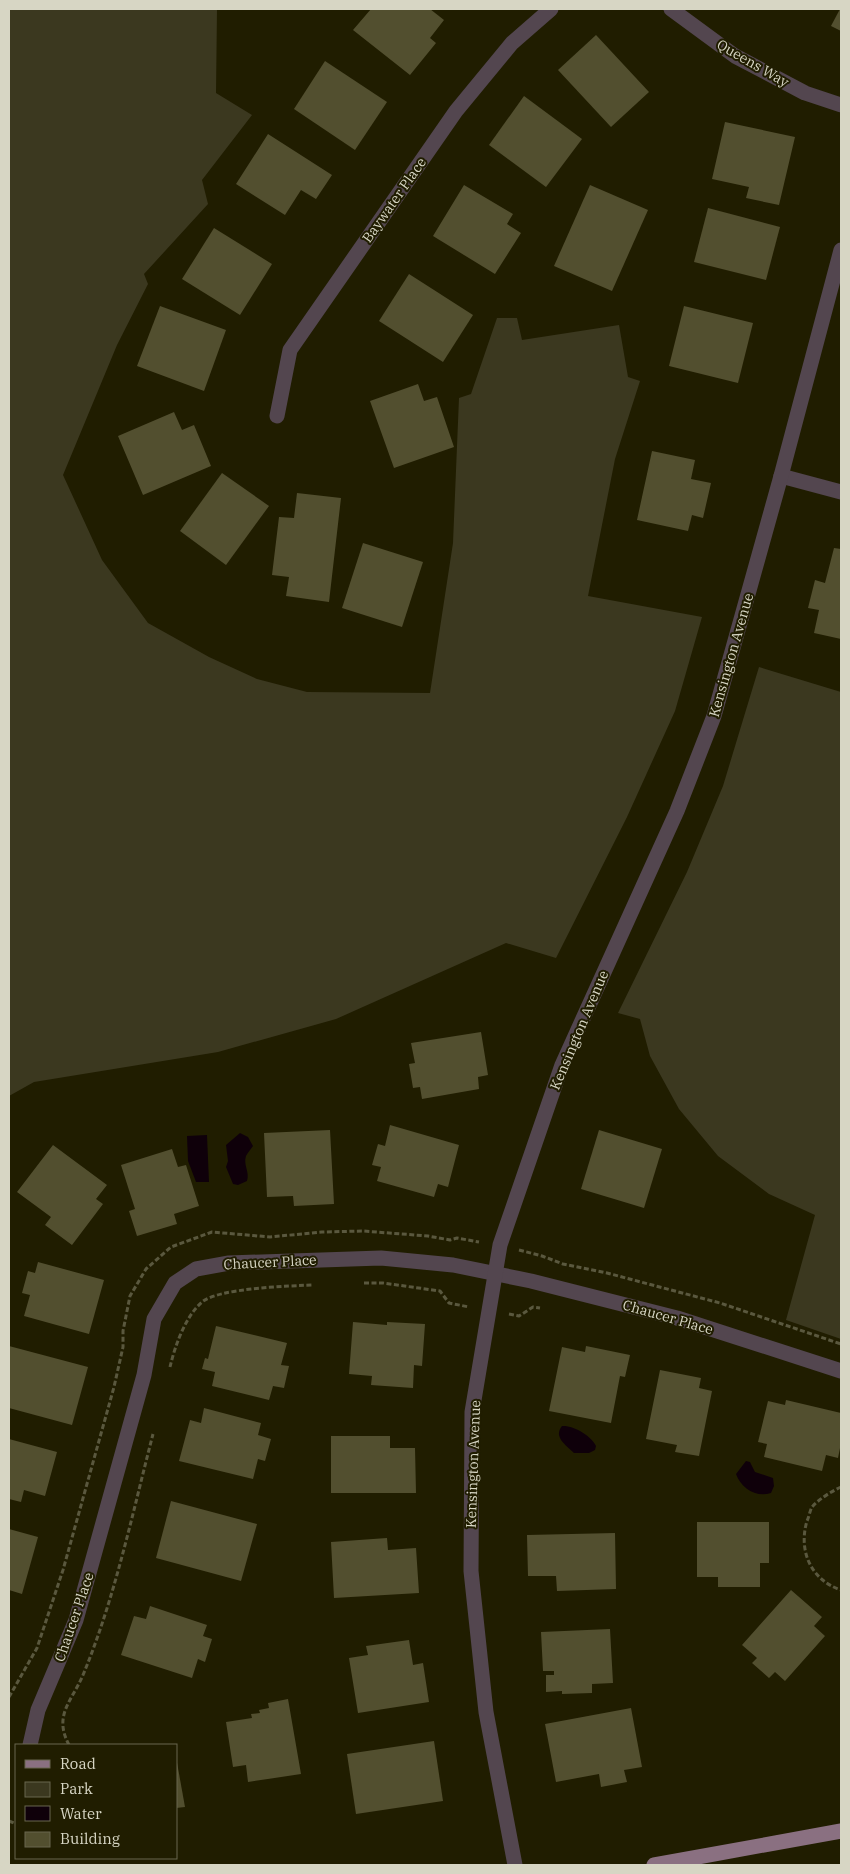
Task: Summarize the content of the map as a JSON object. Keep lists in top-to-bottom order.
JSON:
{
  "streets": {
    "street": [
      "Queens Way",
      "Baywater Place",
      "Kensington Avenue",
      "Chaucer Place"
    ]
  },
  "crossings": [
    ["Kensington Avenue", "Chaucer Place"]
  ],
  "legend": [
    "Road",
    "Park",
    "Water",
    "Building"
  ]
}
